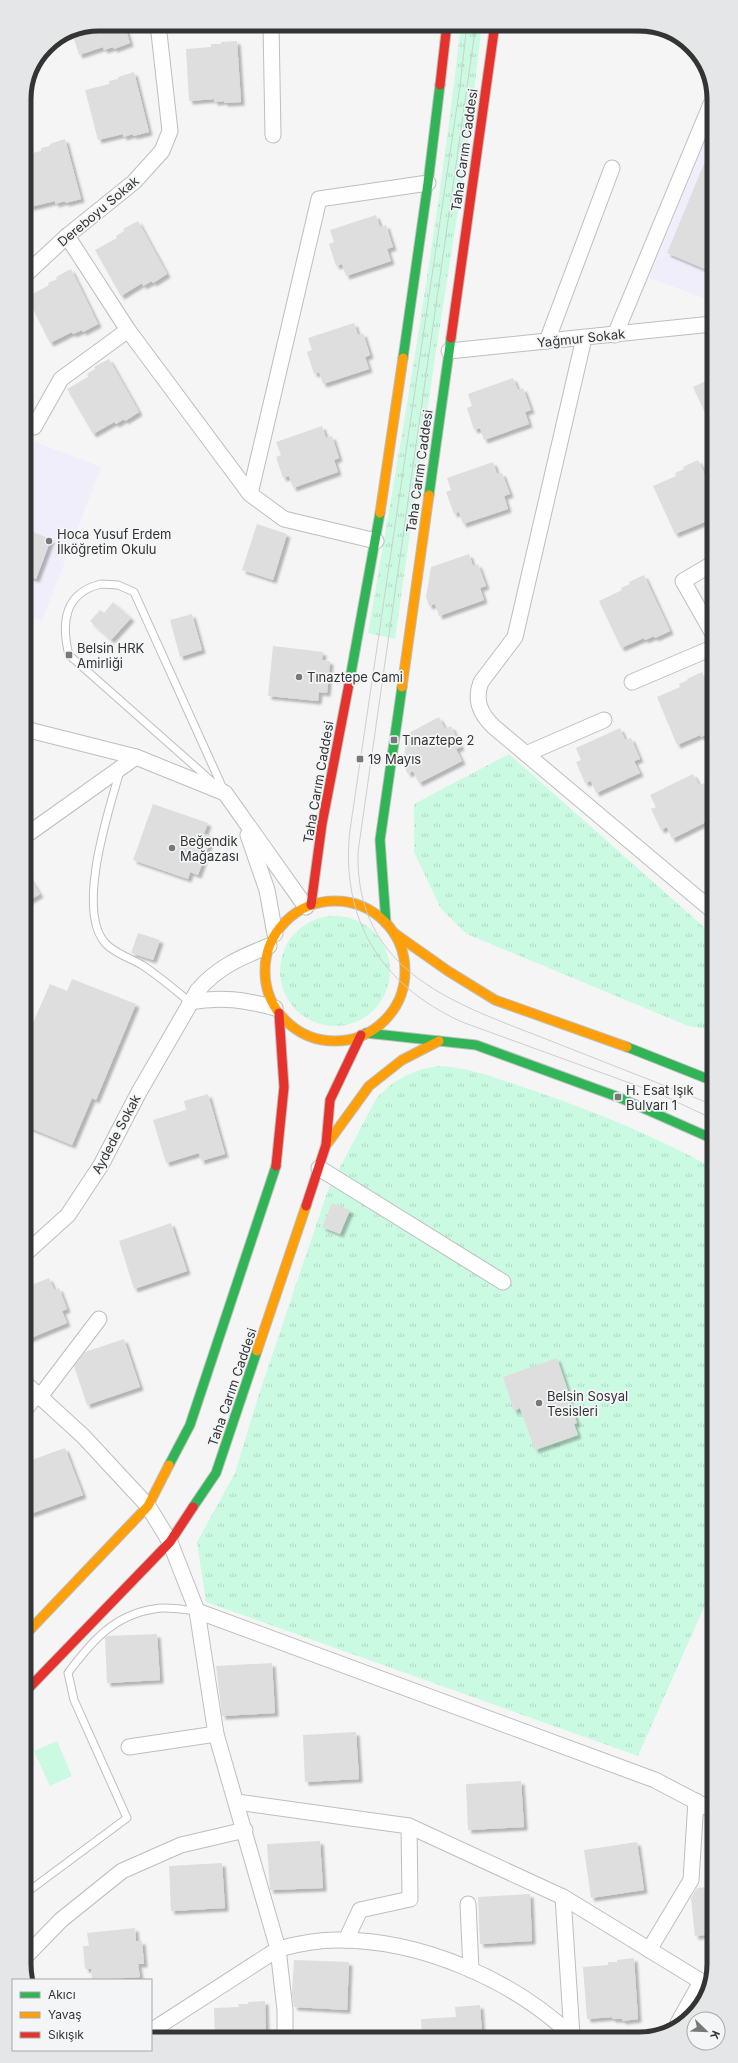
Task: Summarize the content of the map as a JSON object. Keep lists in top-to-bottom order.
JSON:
{
  "streets": {
    "main road": ["Taha Carım Caddesi"],
    "street": ["Dereboyu Sokak", "Yağmur Sokak", "Aydede Sokak"]
  },
  "crossings": [
    ["Taha Carım Caddesi", "Yağmur Sokak"],
    ["Taha Carım Caddesi", "Aydede Sokak"]
  ],
  "places": {
    "other": [
      "Hoca Yusuf Erdem İlköğretim Okulu",
      "Tınaztepe Cami",
      "Beğendik Mağazası",
      "Belsin Sosyal Tesisleri"
    ],
    "transit": [
      "Belsin HRK Amirliği",
      "Tınaztepe 2",
      "19 Mayıs",
      "H. Esat Işık Bulvarı 1"
    ]
  },
  "legend": ["Akıcı", "Yavaş", "Sıkışık"],
  "north": "bottom right"
}
